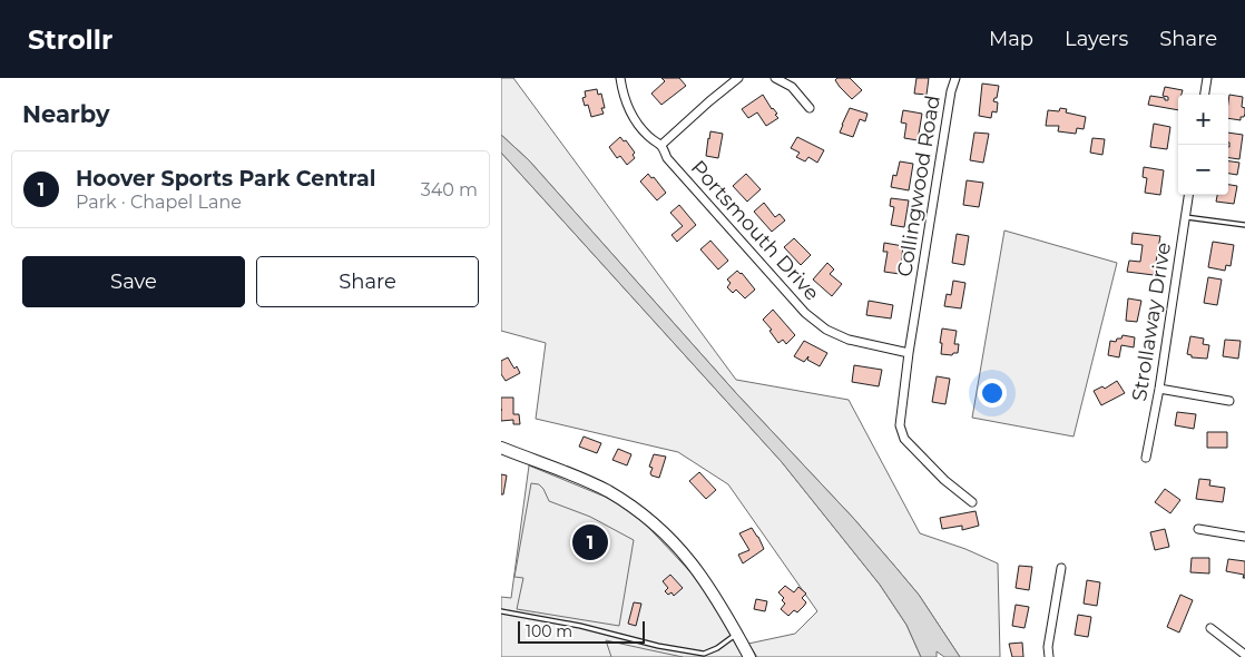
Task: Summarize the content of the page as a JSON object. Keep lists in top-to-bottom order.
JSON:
{
  "streets": {
    "street": ["Collingwood Road", "Portsmouth Drive", "Strollaway Drive"]
  },
  "crossings": [
    ["Collingwood Road", "Portsmouth Drive"]
  ],
  "scale_bar": "100 m",
  "page": {
    "header": "Strollr",
    "nav": ["Map", "Layers", "Share"],
    "heading": "Nearby",
    "map_buttons": ["+", "−"],
    "list": [
      {
        "mark": "1",
        "name": "Hoover Sports Park Central",
        "note": "Park · Chapel Lane",
        "value": "340 m"
      }
    ],
    "buttons": ["Save", "Share"],
    "pins": "1",
    "scale": "100 m"
  }
}
